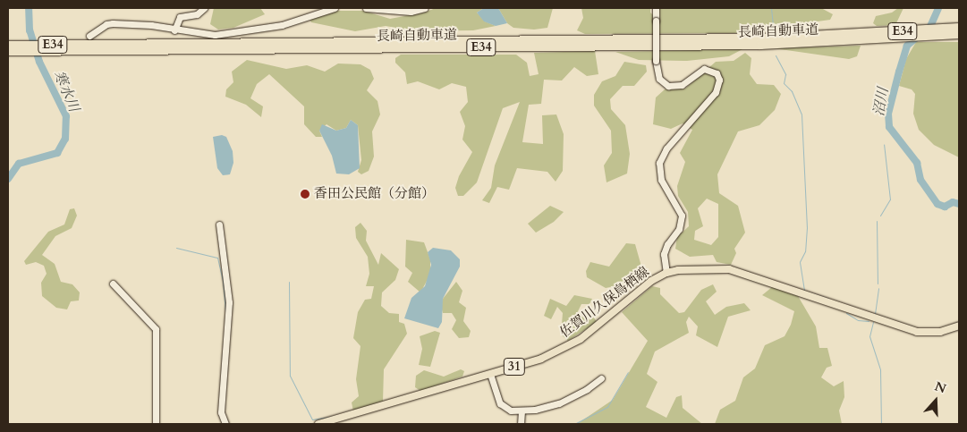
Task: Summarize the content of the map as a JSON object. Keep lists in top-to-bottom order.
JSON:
{
  "streets": {
    "highway": ["長崎自動車道", "E34"],
    "main road": ["佐賀川久保鳥栖線", "31"]
  },
  "water": ["寒水川", "沼川"],
  "places": ["香田公民館（分館）"],
  "north": "top"
}
